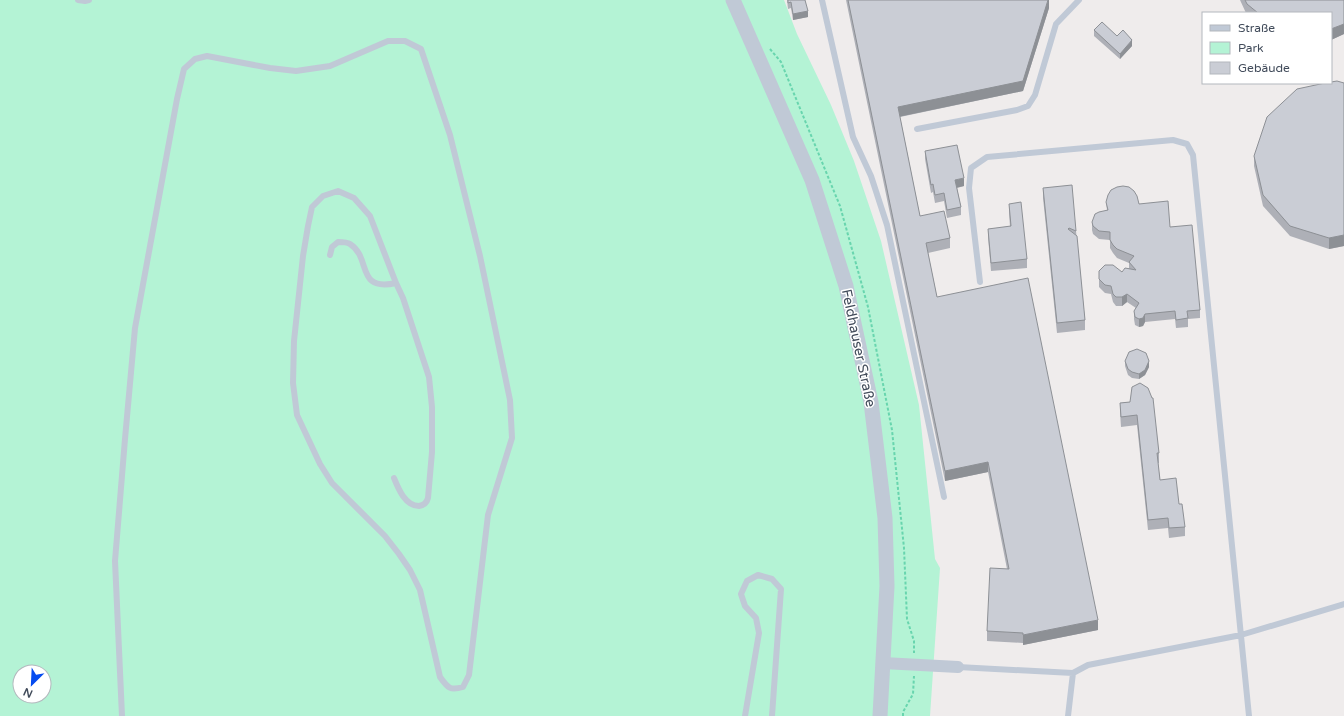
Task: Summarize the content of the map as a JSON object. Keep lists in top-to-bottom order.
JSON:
{
  "streets": {
    "street": ["Feldhauser Straße"]
  },
  "legend": ["Straße", "Park", "Gebäude"],
  "north": "bottom left"
}
